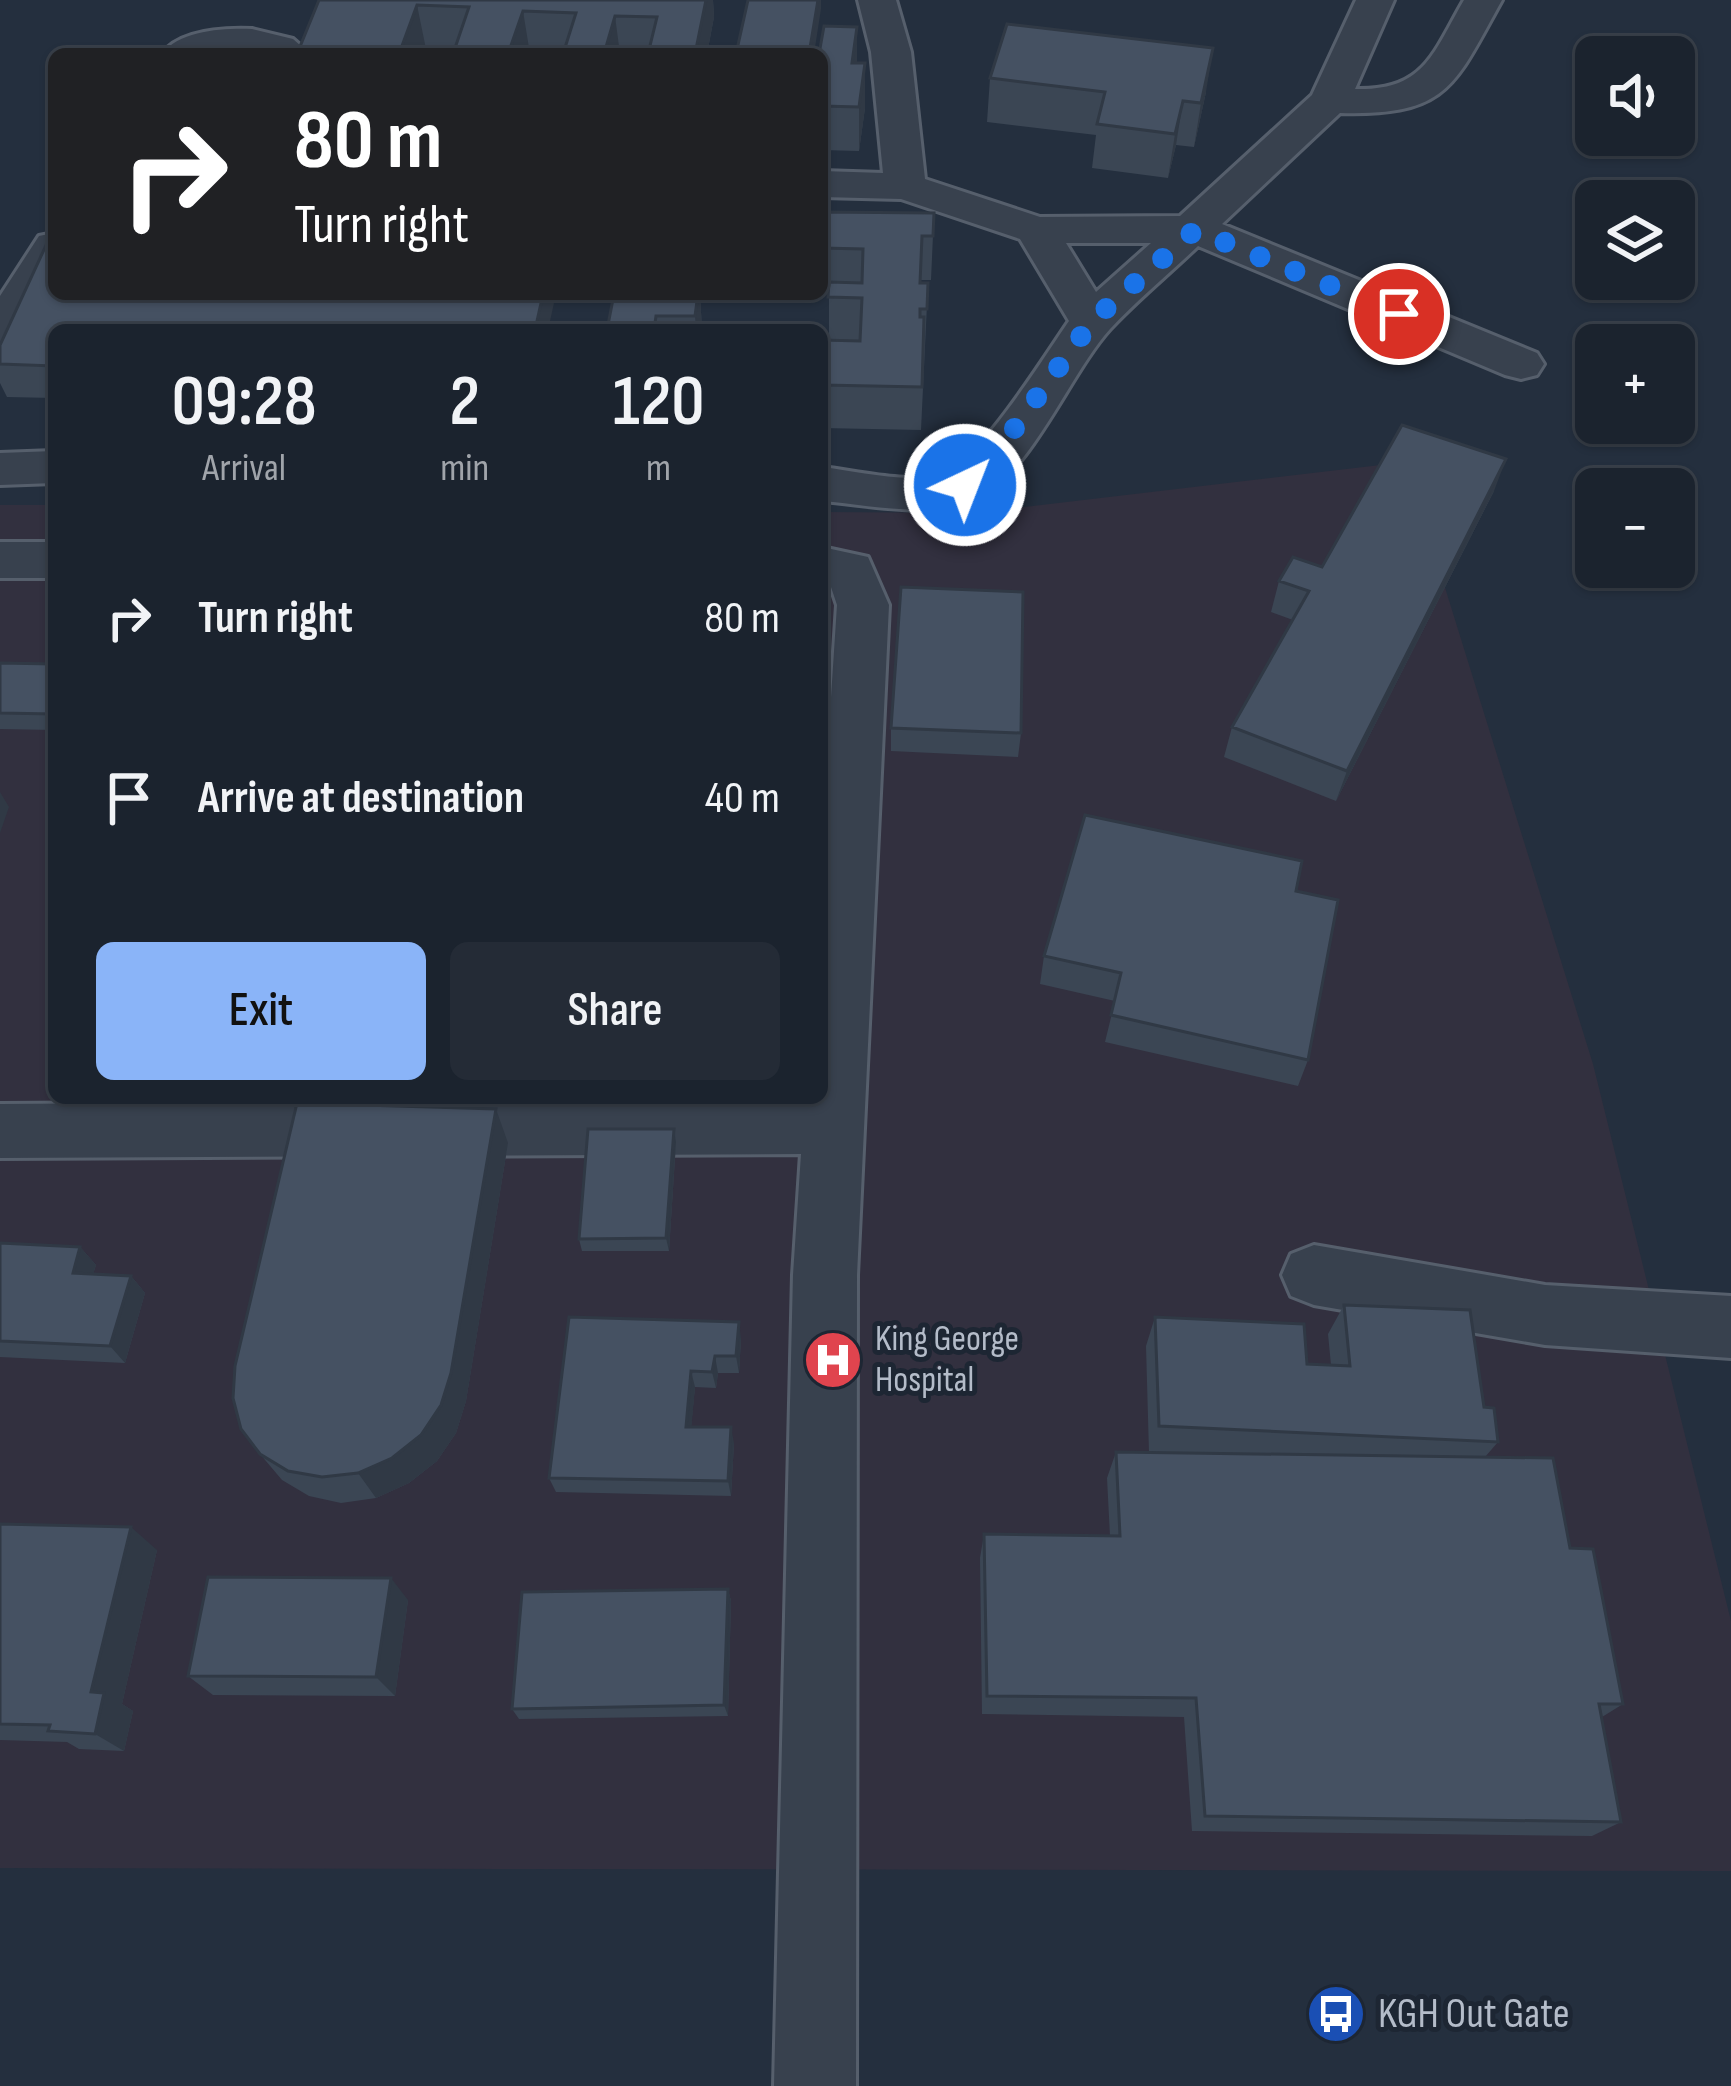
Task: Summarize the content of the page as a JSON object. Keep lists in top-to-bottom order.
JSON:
{
  "places": {
    "hospital": ["King George Hospital"],
    "bus stop": ["KGH Out Gate"]
  },
  "page": {
    "map_buttons": ["+", "−"],
    "turn": ["80 m", "Turn right"],
    "eta": [
      "09:28",
      "Arrival",
      "2",
      "min",
      "120",
      "m"
    ],
    "list": [
      {
        "name": "Turn right",
        "value": "80 m"
      },
      {
        "name": "Arrive at destination",
        "value": "40 m"
      }
    ],
    "buttons": ["Exit", "Share"]
  }
}
